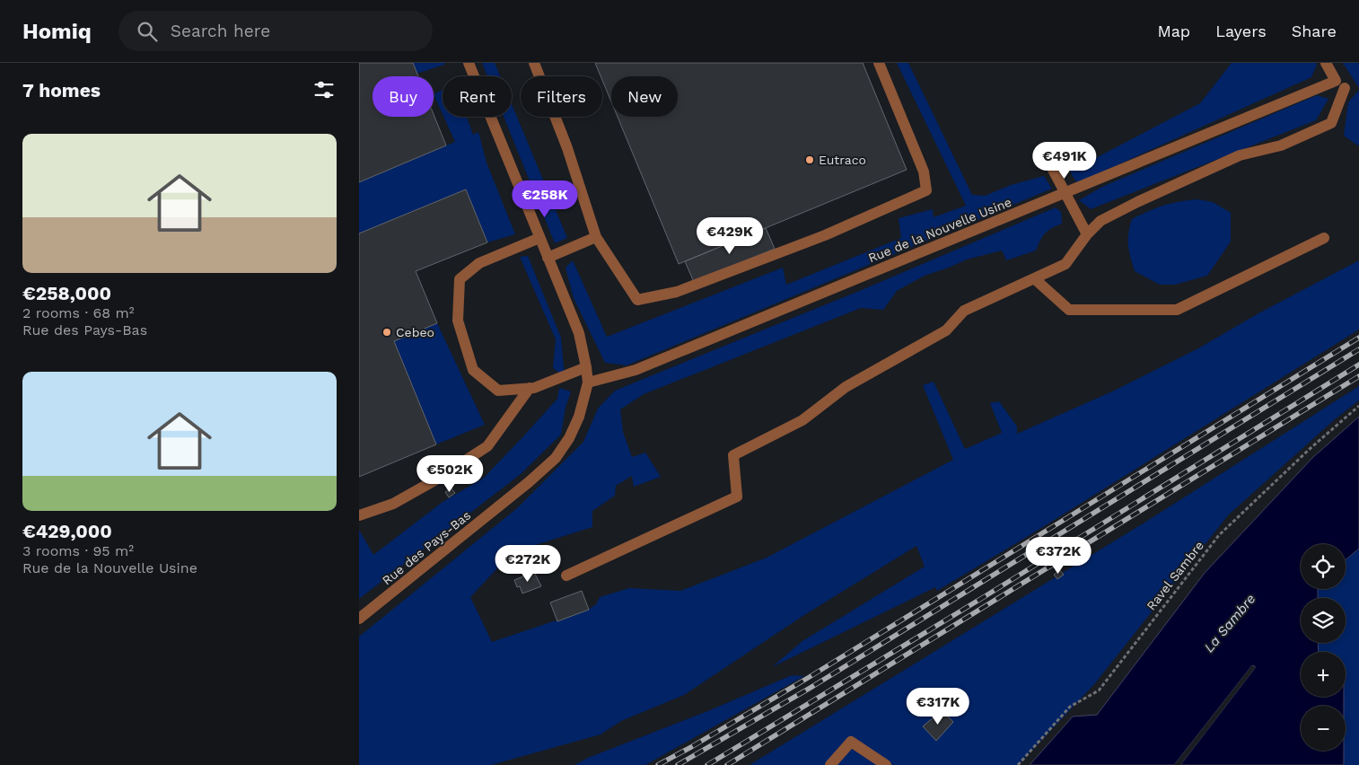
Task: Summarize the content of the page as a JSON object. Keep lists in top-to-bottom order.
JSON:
{
  "streets": {
    "street": ["Rue de la Nouvelle Usine", "Rue des Pays-Bas"],
    "path": ["Ravel Sambre"]
  },
  "crossings": [
    ["Rue de la Nouvelle Usine", "Rue des Pays-Bas"]
  ],
  "water": ["La Sambre"],
  "places": ["Eutraco", "Cebeo"],
  "page": {
    "header": "Homiq",
    "search": "Search here",
    "nav": ["Map", "Layers", "Share"],
    "heading": "7 homes",
    "chip": [
      "Buy",
      "Rent",
      "Filters",
      "New"
    ],
    "list": [
      {
        "name": "€258,000",
        "note": "2 rooms · 68 m² · Rue des Pays-Bas"
      },
      {
        "name": "€429,000",
        "note": "3 rooms · 95 m² · Rue de la Nouvelle Usine"
      }
    ],
    "price": [
      "€491K",
      "€258K",
      "€429K",
      "€502K",
      "€372K",
      "€272K",
      "€317K"
    ],
    "map_buttons": ["+", "−"]
  }
}
